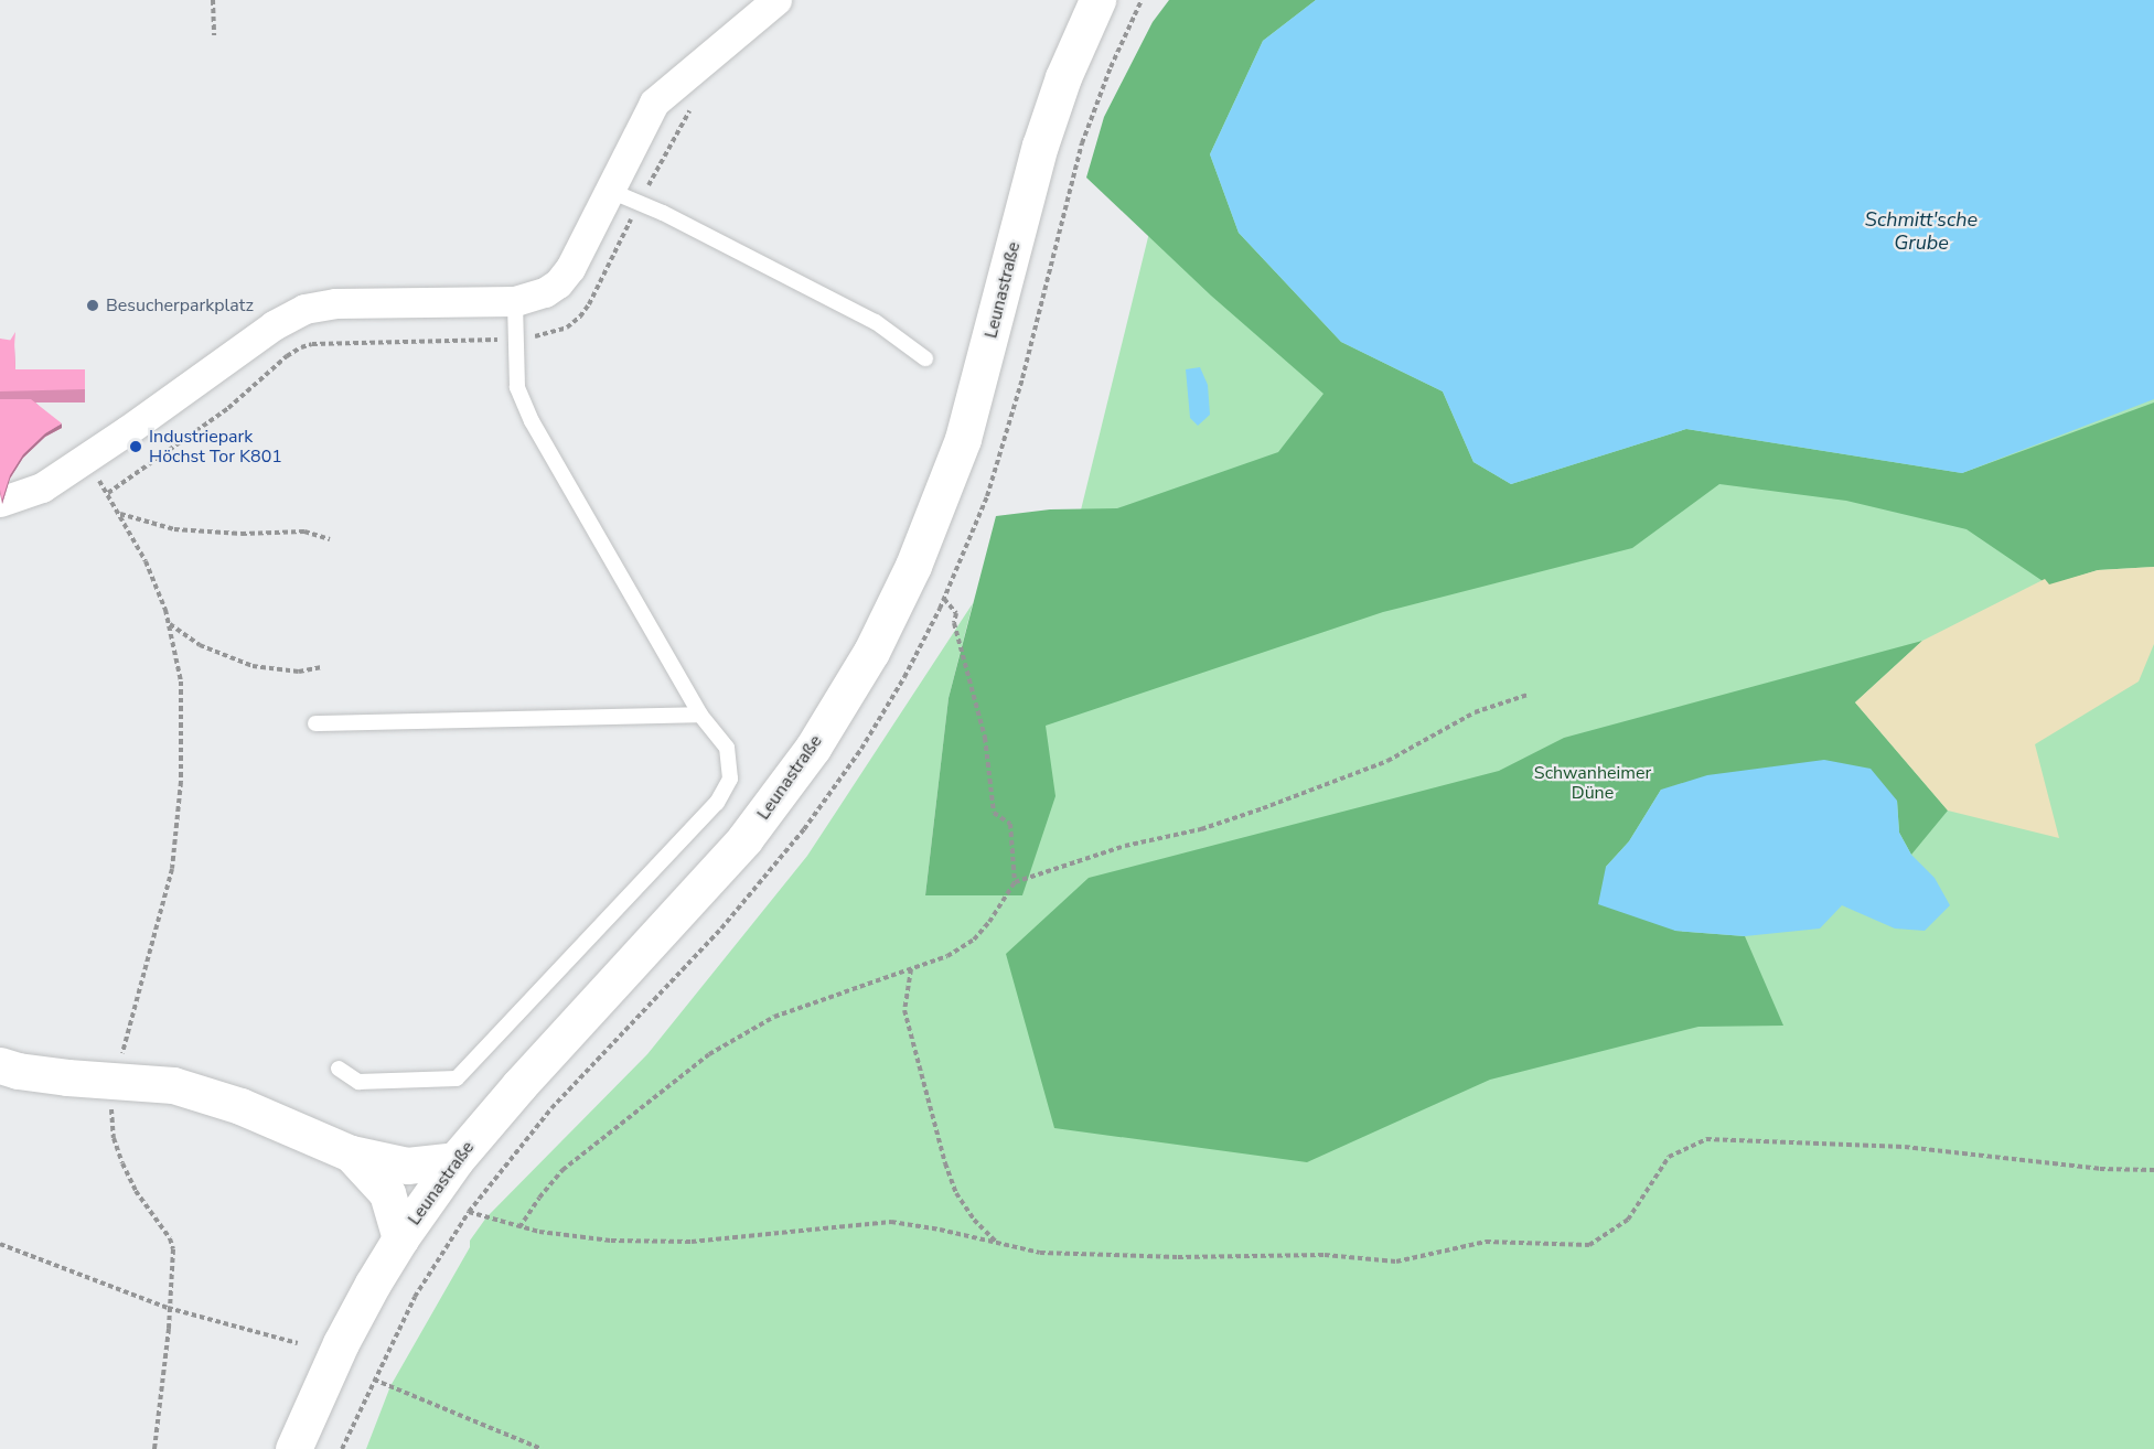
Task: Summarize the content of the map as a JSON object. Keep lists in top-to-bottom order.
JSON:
{
  "streets": {
    "main road": ["Leunastraße"]
  },
  "water": ["Schmitt'sche Grube"],
  "parks": ["Schwanheimer Düne"],
  "places": ["Besucherparkplatz", "Industriepark Höchst Tor K801"]
}
